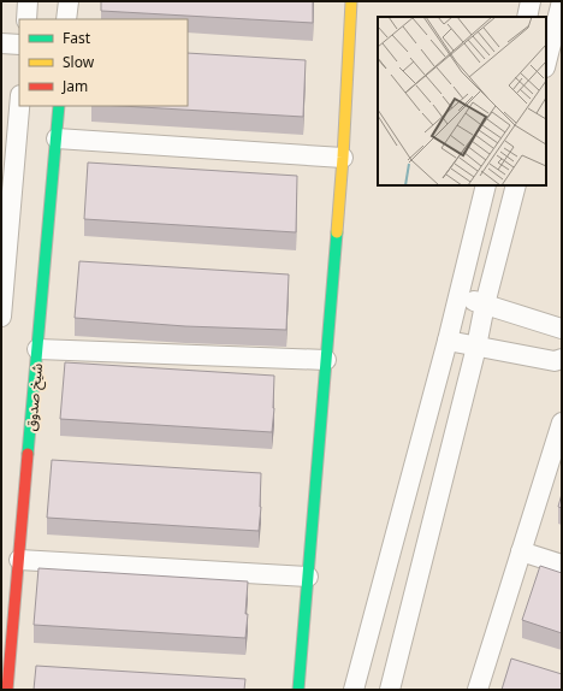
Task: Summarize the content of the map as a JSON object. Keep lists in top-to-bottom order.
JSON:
{
  "streets": {
    "street": ["شیخ صدوق"]
  },
  "legend": ["Fast", "Slow", "Jam"]
}
